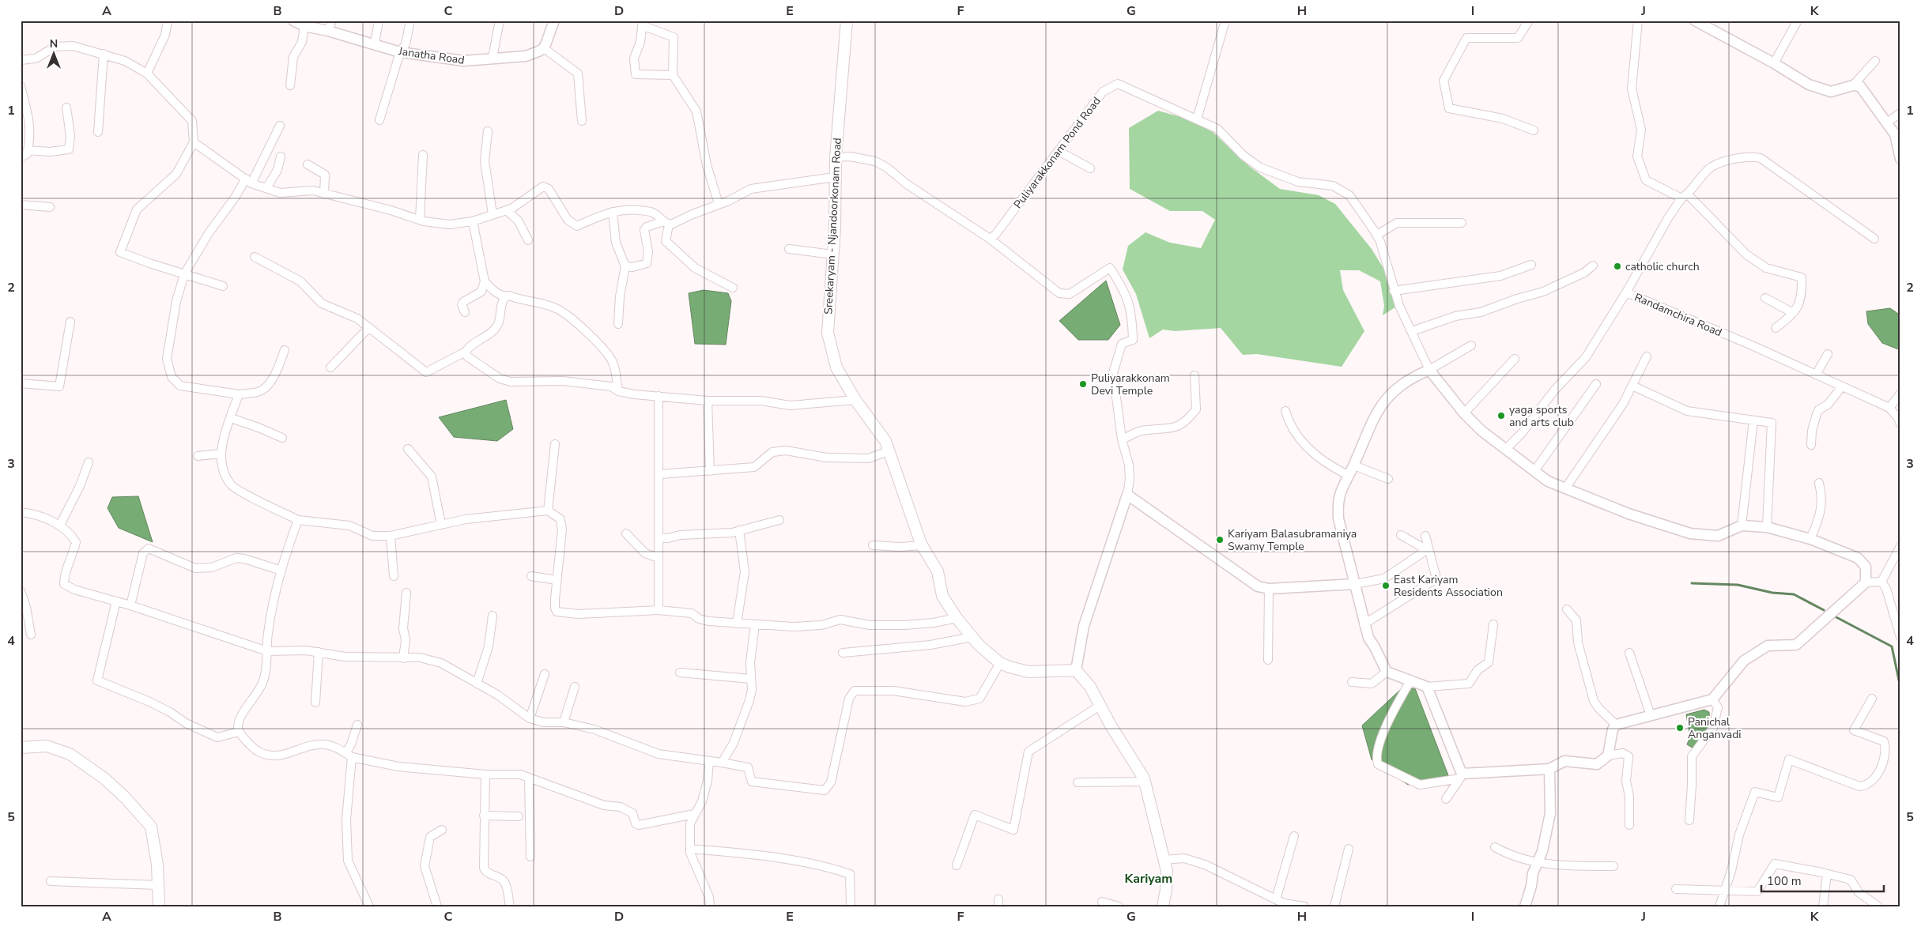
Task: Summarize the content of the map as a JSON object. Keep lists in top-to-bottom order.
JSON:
{
  "streets": {
    "main road": ["Sreekaryam - Njandoorkonam Road"],
    "street": ["Janatha Road", "Puliyarakkonam Pond Road", "Randamchira Road"]
  },
  "districts": ["Kariyam"],
  "places": [
    "catholic church",
    "Puliyarakkonam Devi Temple",
    "yaga sports and arts club",
    "Kariyam Balasubramaniya Swamy Temple",
    "East Kariyam Residents Association",
    "Panichal Anganvadi"
  ],
  "scale_bar": "100 m",
  "north": "top",
  "grid": {
    "columns": [
      "A",
      "B",
      "C",
      "D",
      "E",
      "F",
      "G",
      "H",
      "I",
      "J",
      "K"
    ],
    "rows": [
      "1",
      "2",
      "3",
      "4",
      "5"
    ]
  }
}
